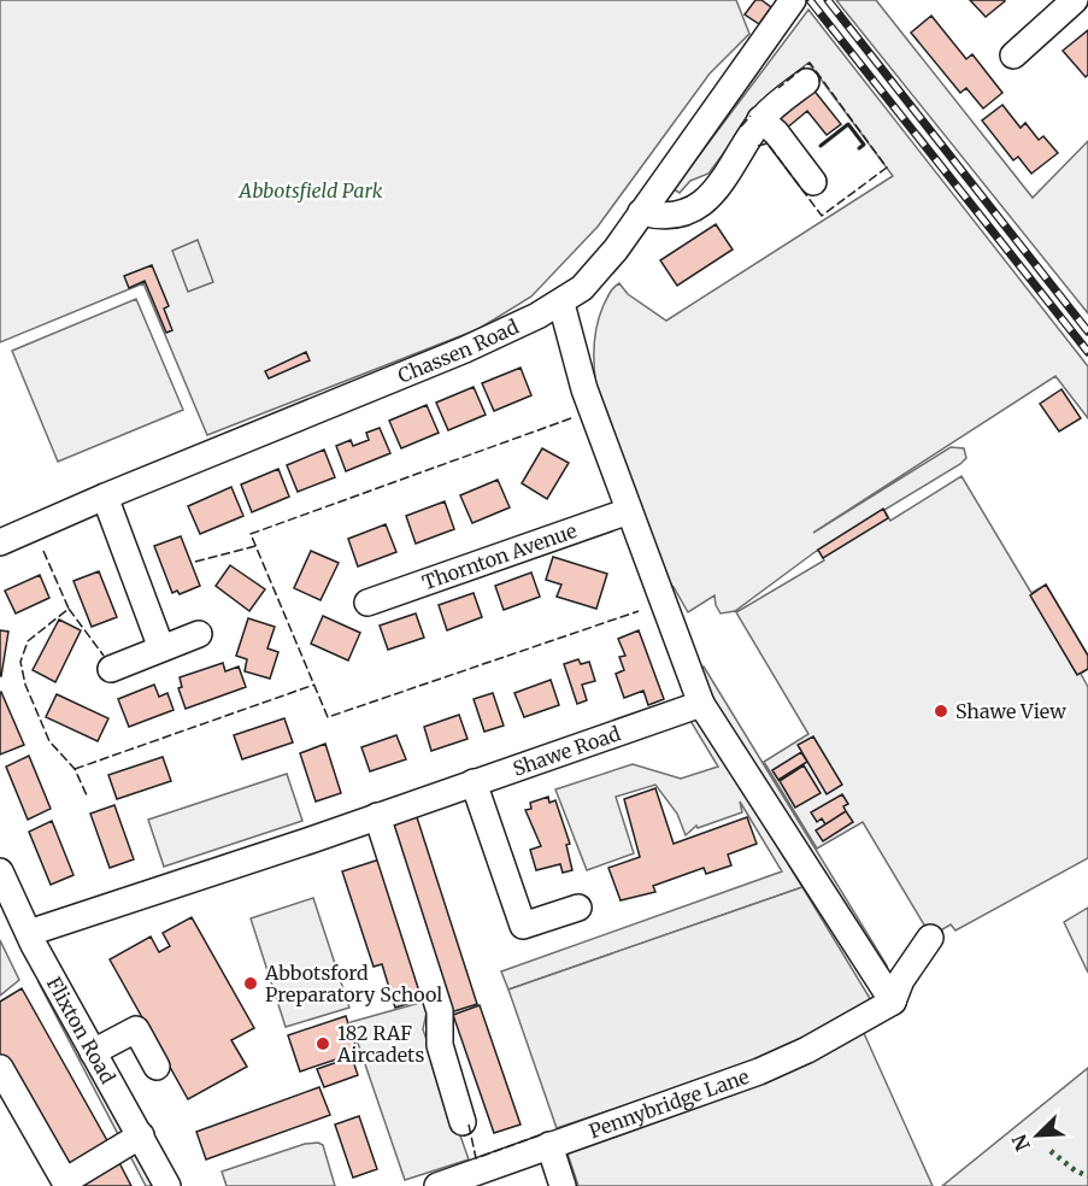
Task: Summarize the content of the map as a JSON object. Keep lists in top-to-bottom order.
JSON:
{
  "streets": {
    "street": [
      "Chassen Road",
      "Thornton Avenue",
      "Shawe Road",
      "Flixton Road",
      "Pennybridge Lane"
    ]
  },
  "crossings": [
    ["Shawe Road", "Flixton Road"]
  ],
  "parks": ["Abbotsfield Park"],
  "places": ["Shawe View", "Abbotsford Preparatory School", "182 RAF Aircadets"],
  "north": "bottom left"
}
